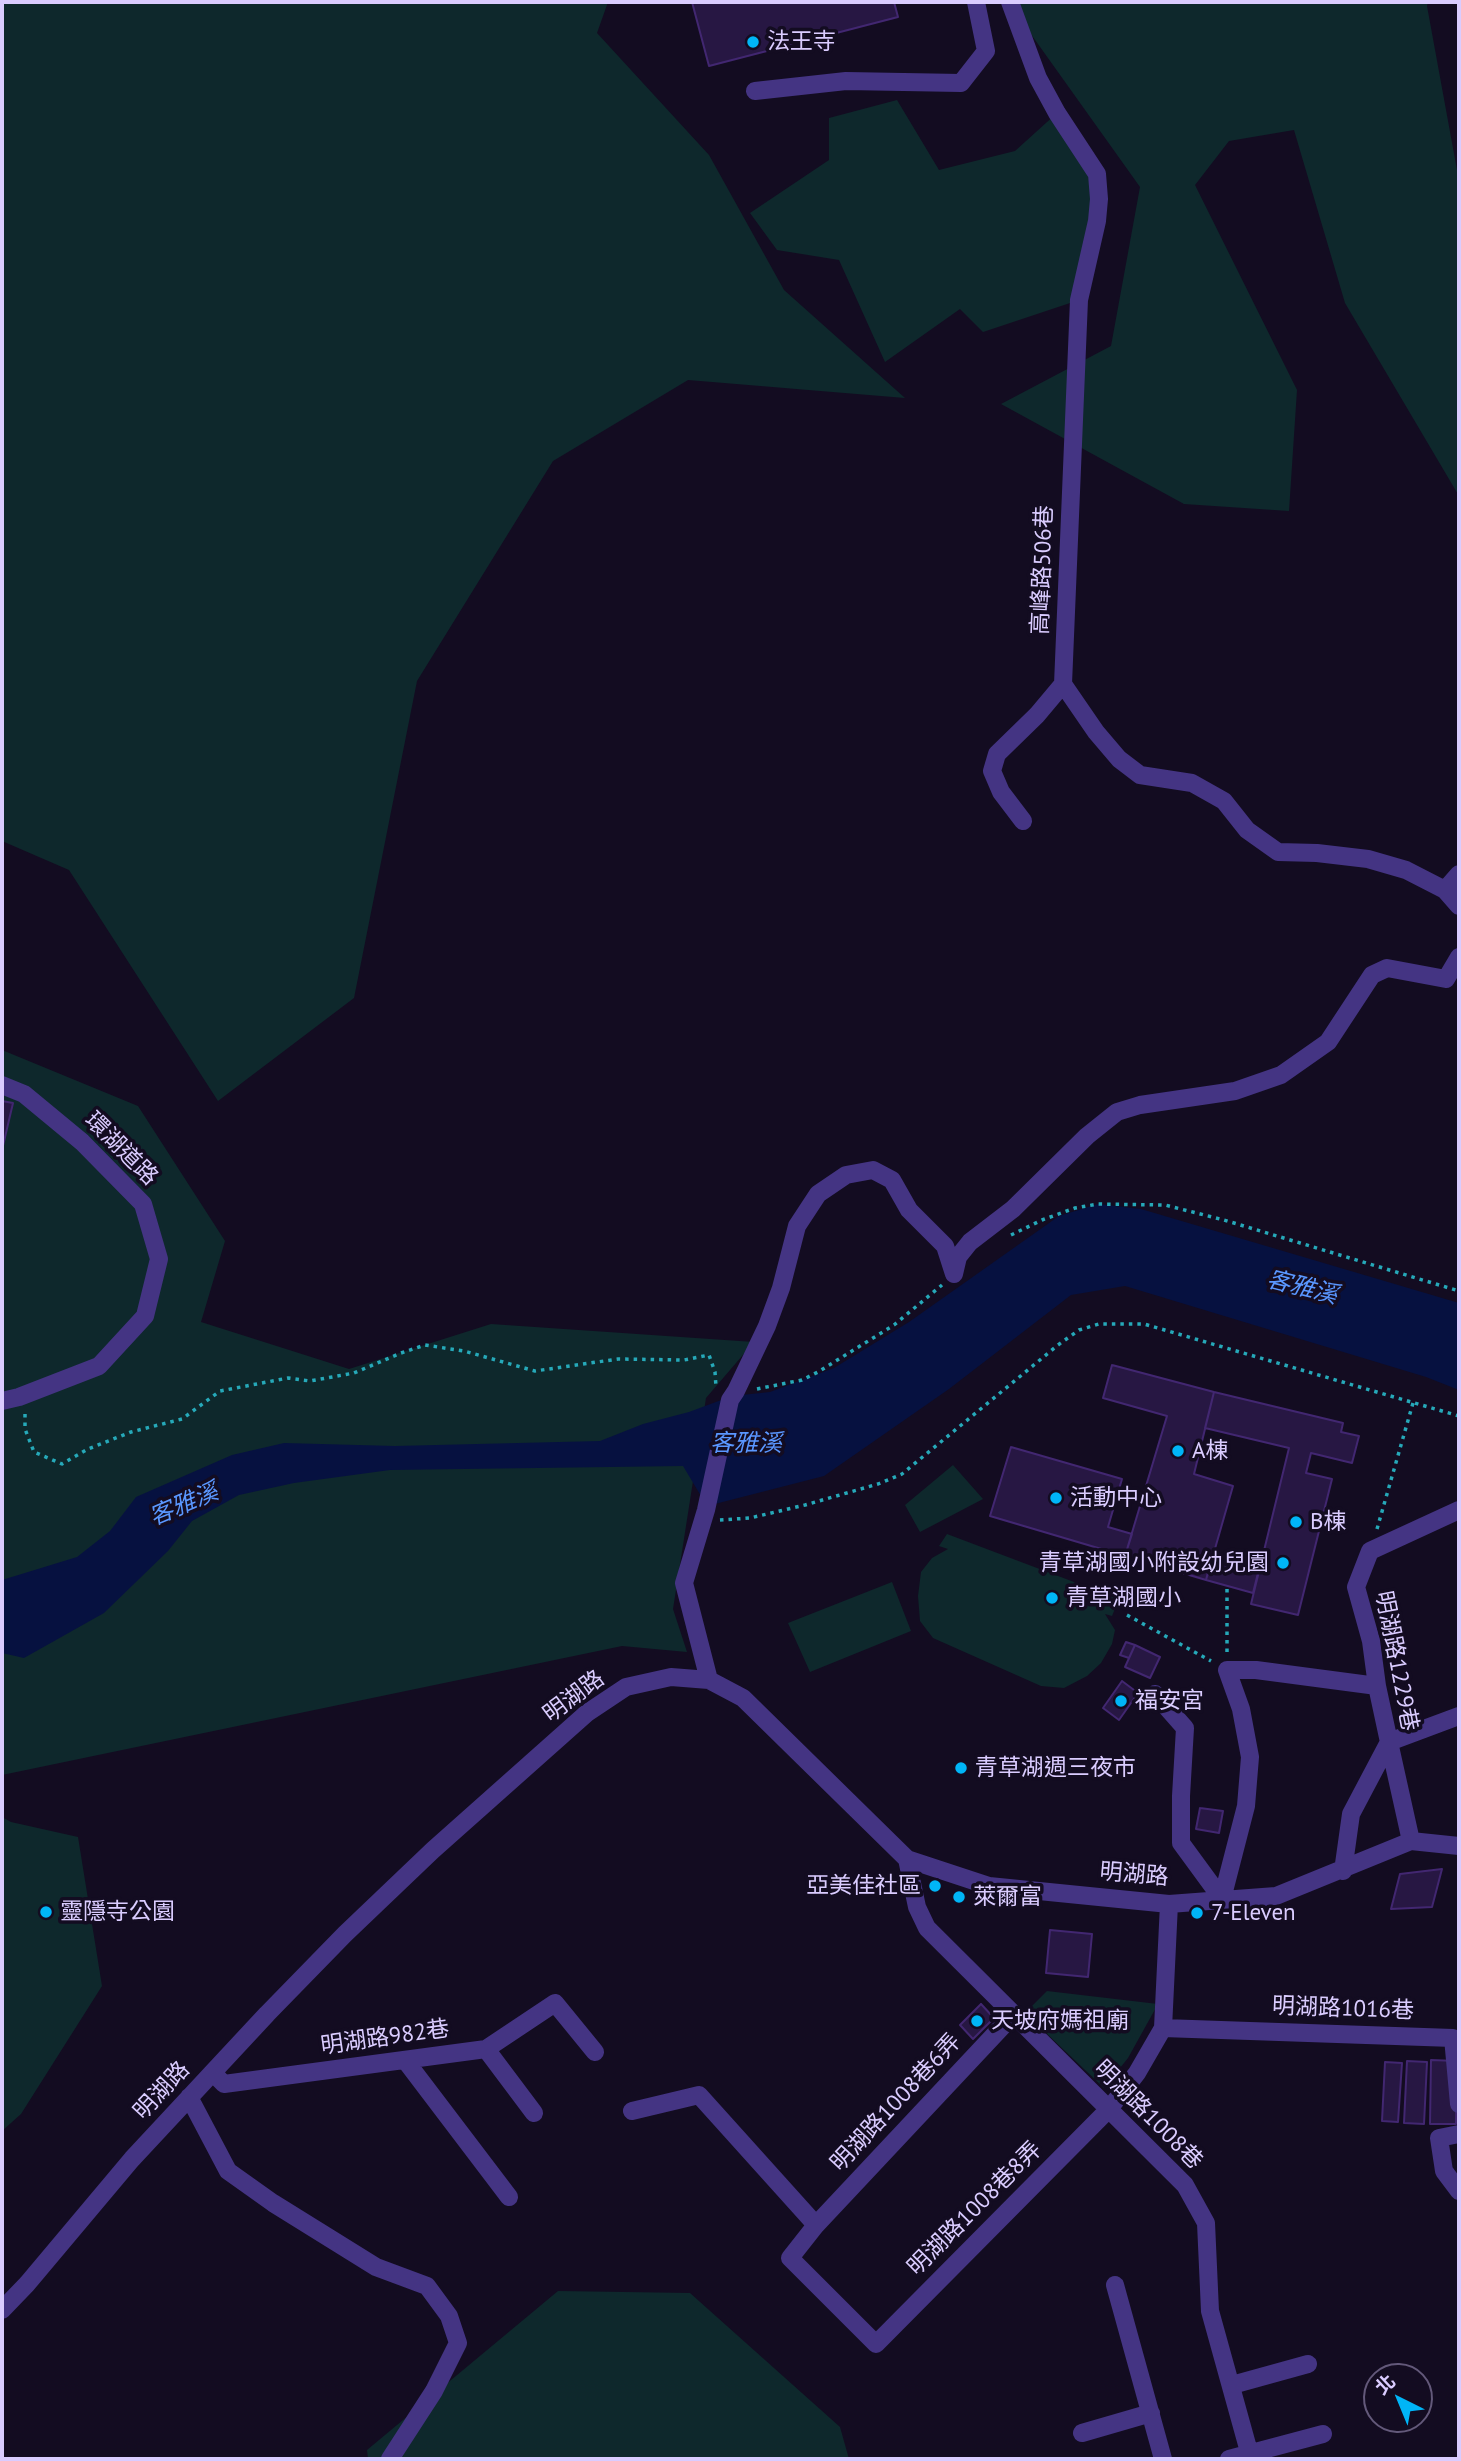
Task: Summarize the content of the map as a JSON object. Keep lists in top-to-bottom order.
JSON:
{
  "streets": {
    "street": [
      "高峰路506巷",
      "環湖道路",
      "明湖路1229巷",
      "明湖路",
      "明湖路1016巷",
      "明湖路982巷",
      "明湖路1008巷6弄",
      "明湖路1008巷",
      "明湖路1008巷8弄"
    ]
  },
  "crossings": [
    ["明湖路1229巷", "明湖路"],
    ["明湖路", "明湖路982巷"],
    ["明湖路", "明湖路1008巷"],
    ["明湖路1008巷6弄", "明湖路1008巷"],
    ["明湖路1008巷6弄", "明湖路1008巷8弄"],
    ["明湖路1008巷", "明湖路1008巷8弄"]
  ],
  "water": ["客雅溪"],
  "places": [
    "法王寺",
    "A棟",
    "活動中心",
    "B棟",
    "青草湖國小附設幼兒園",
    "青草湖國小",
    "福安宮",
    "青草湖週三夜市",
    "亞美佳社區",
    "萊爾富",
    "靈隱寺公園",
    "7-Eleven",
    "天坡府媽祖廟"
  ],
  "north": "top left"
}
